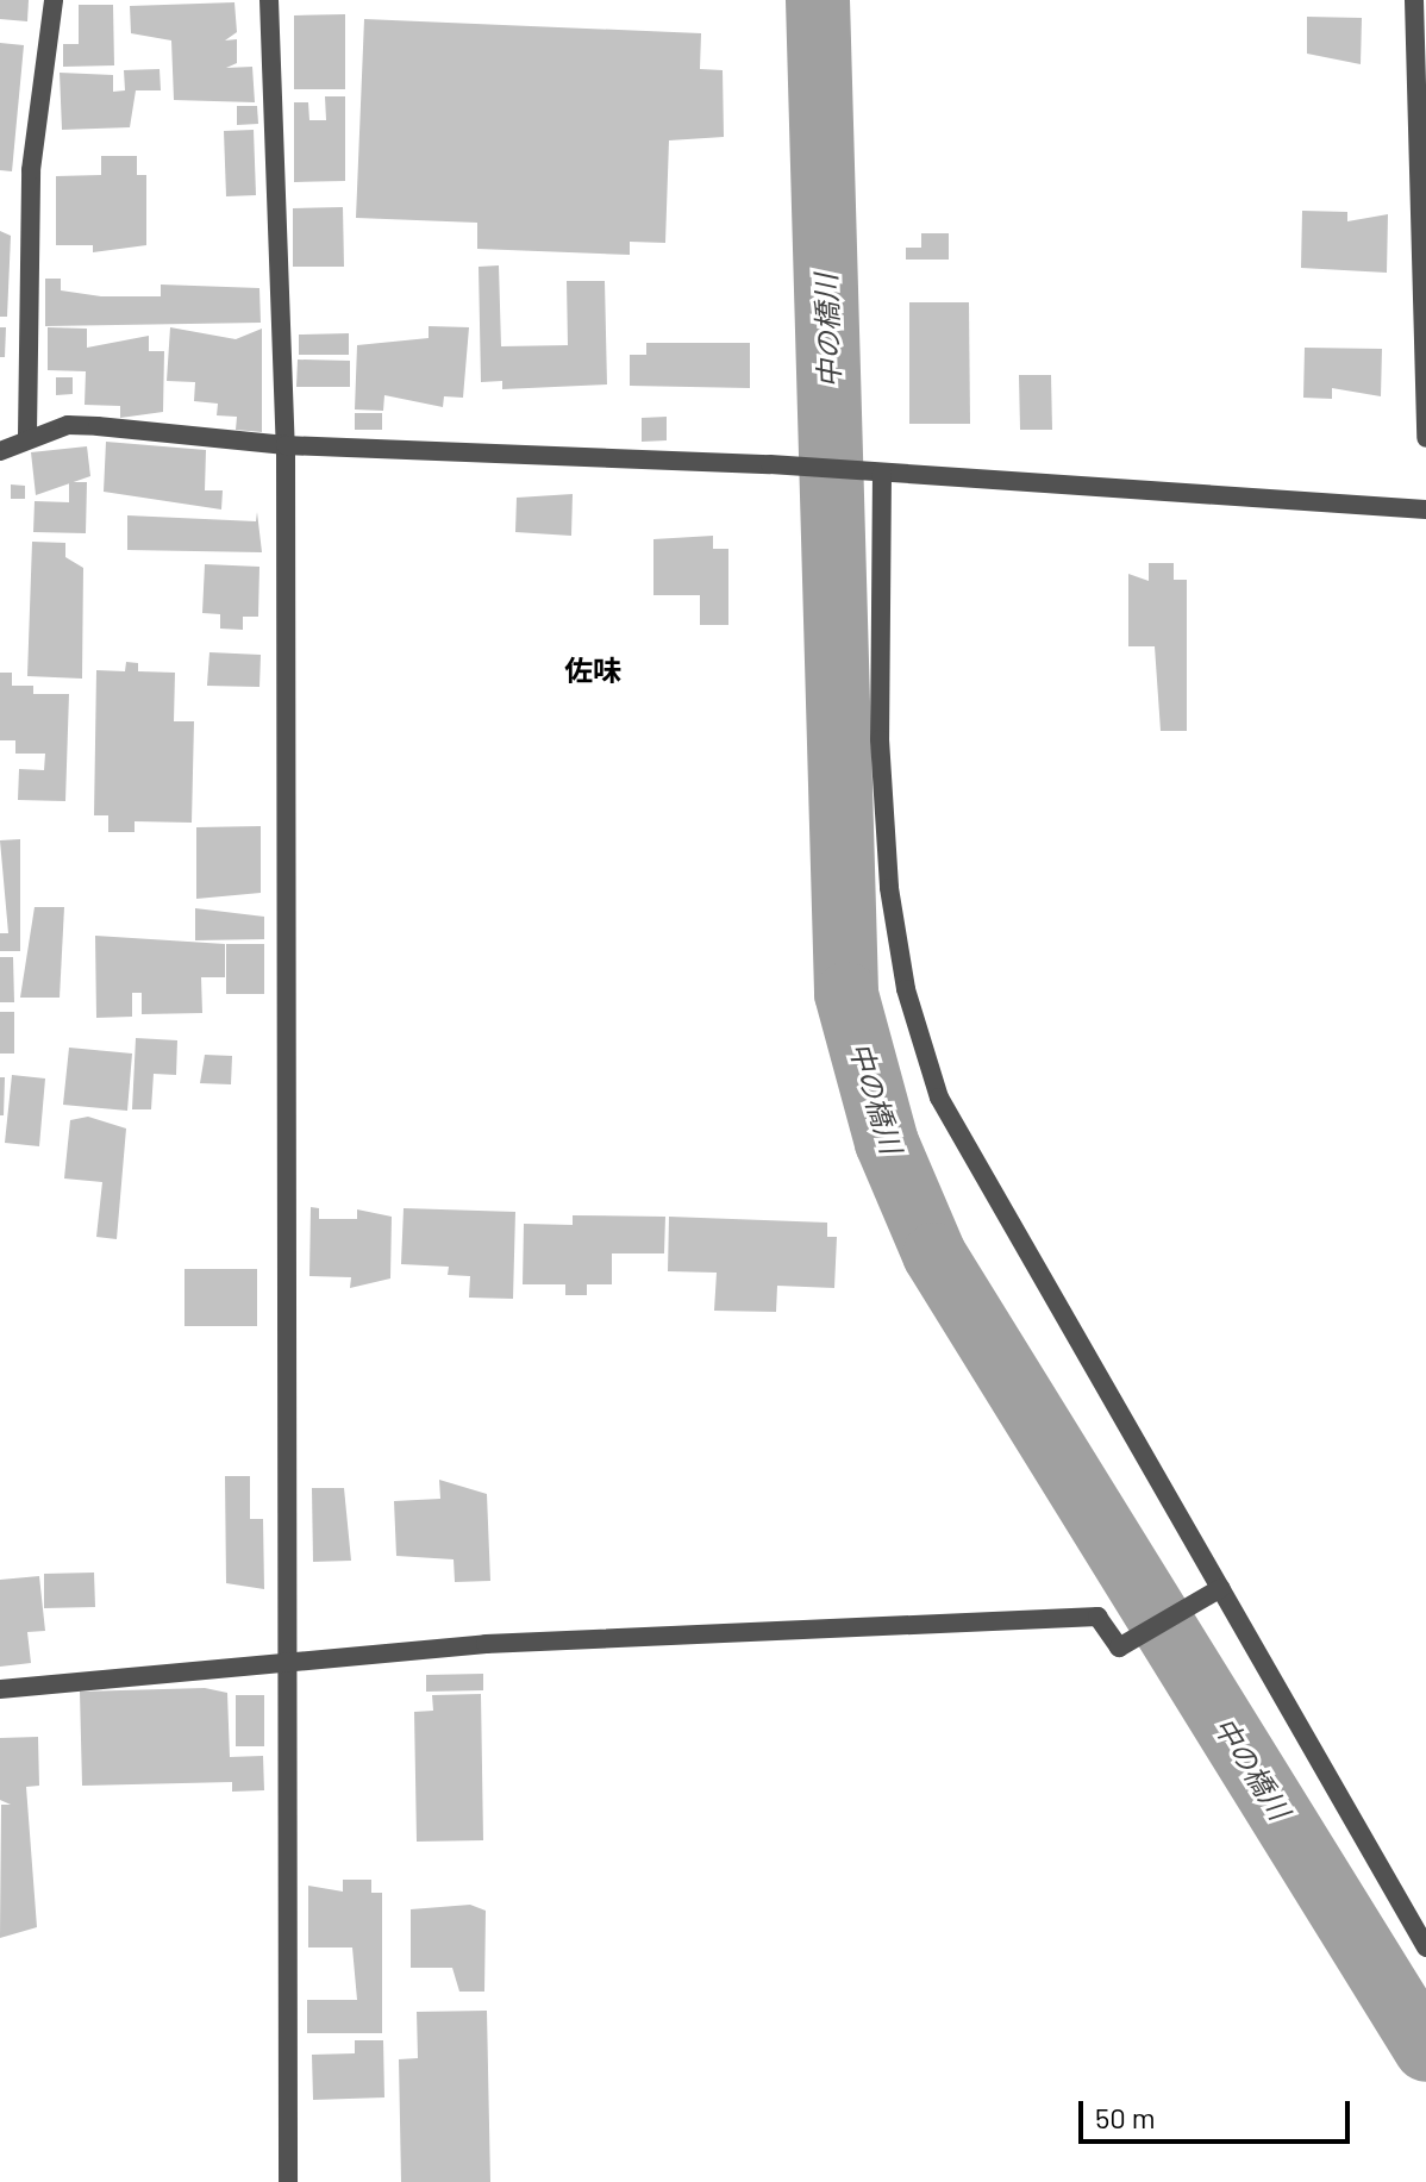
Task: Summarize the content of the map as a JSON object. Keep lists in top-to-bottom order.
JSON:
{
  "districts": ["佐味"],
  "water": ["中の橋川"],
  "scale_bar": "50 m"
}
